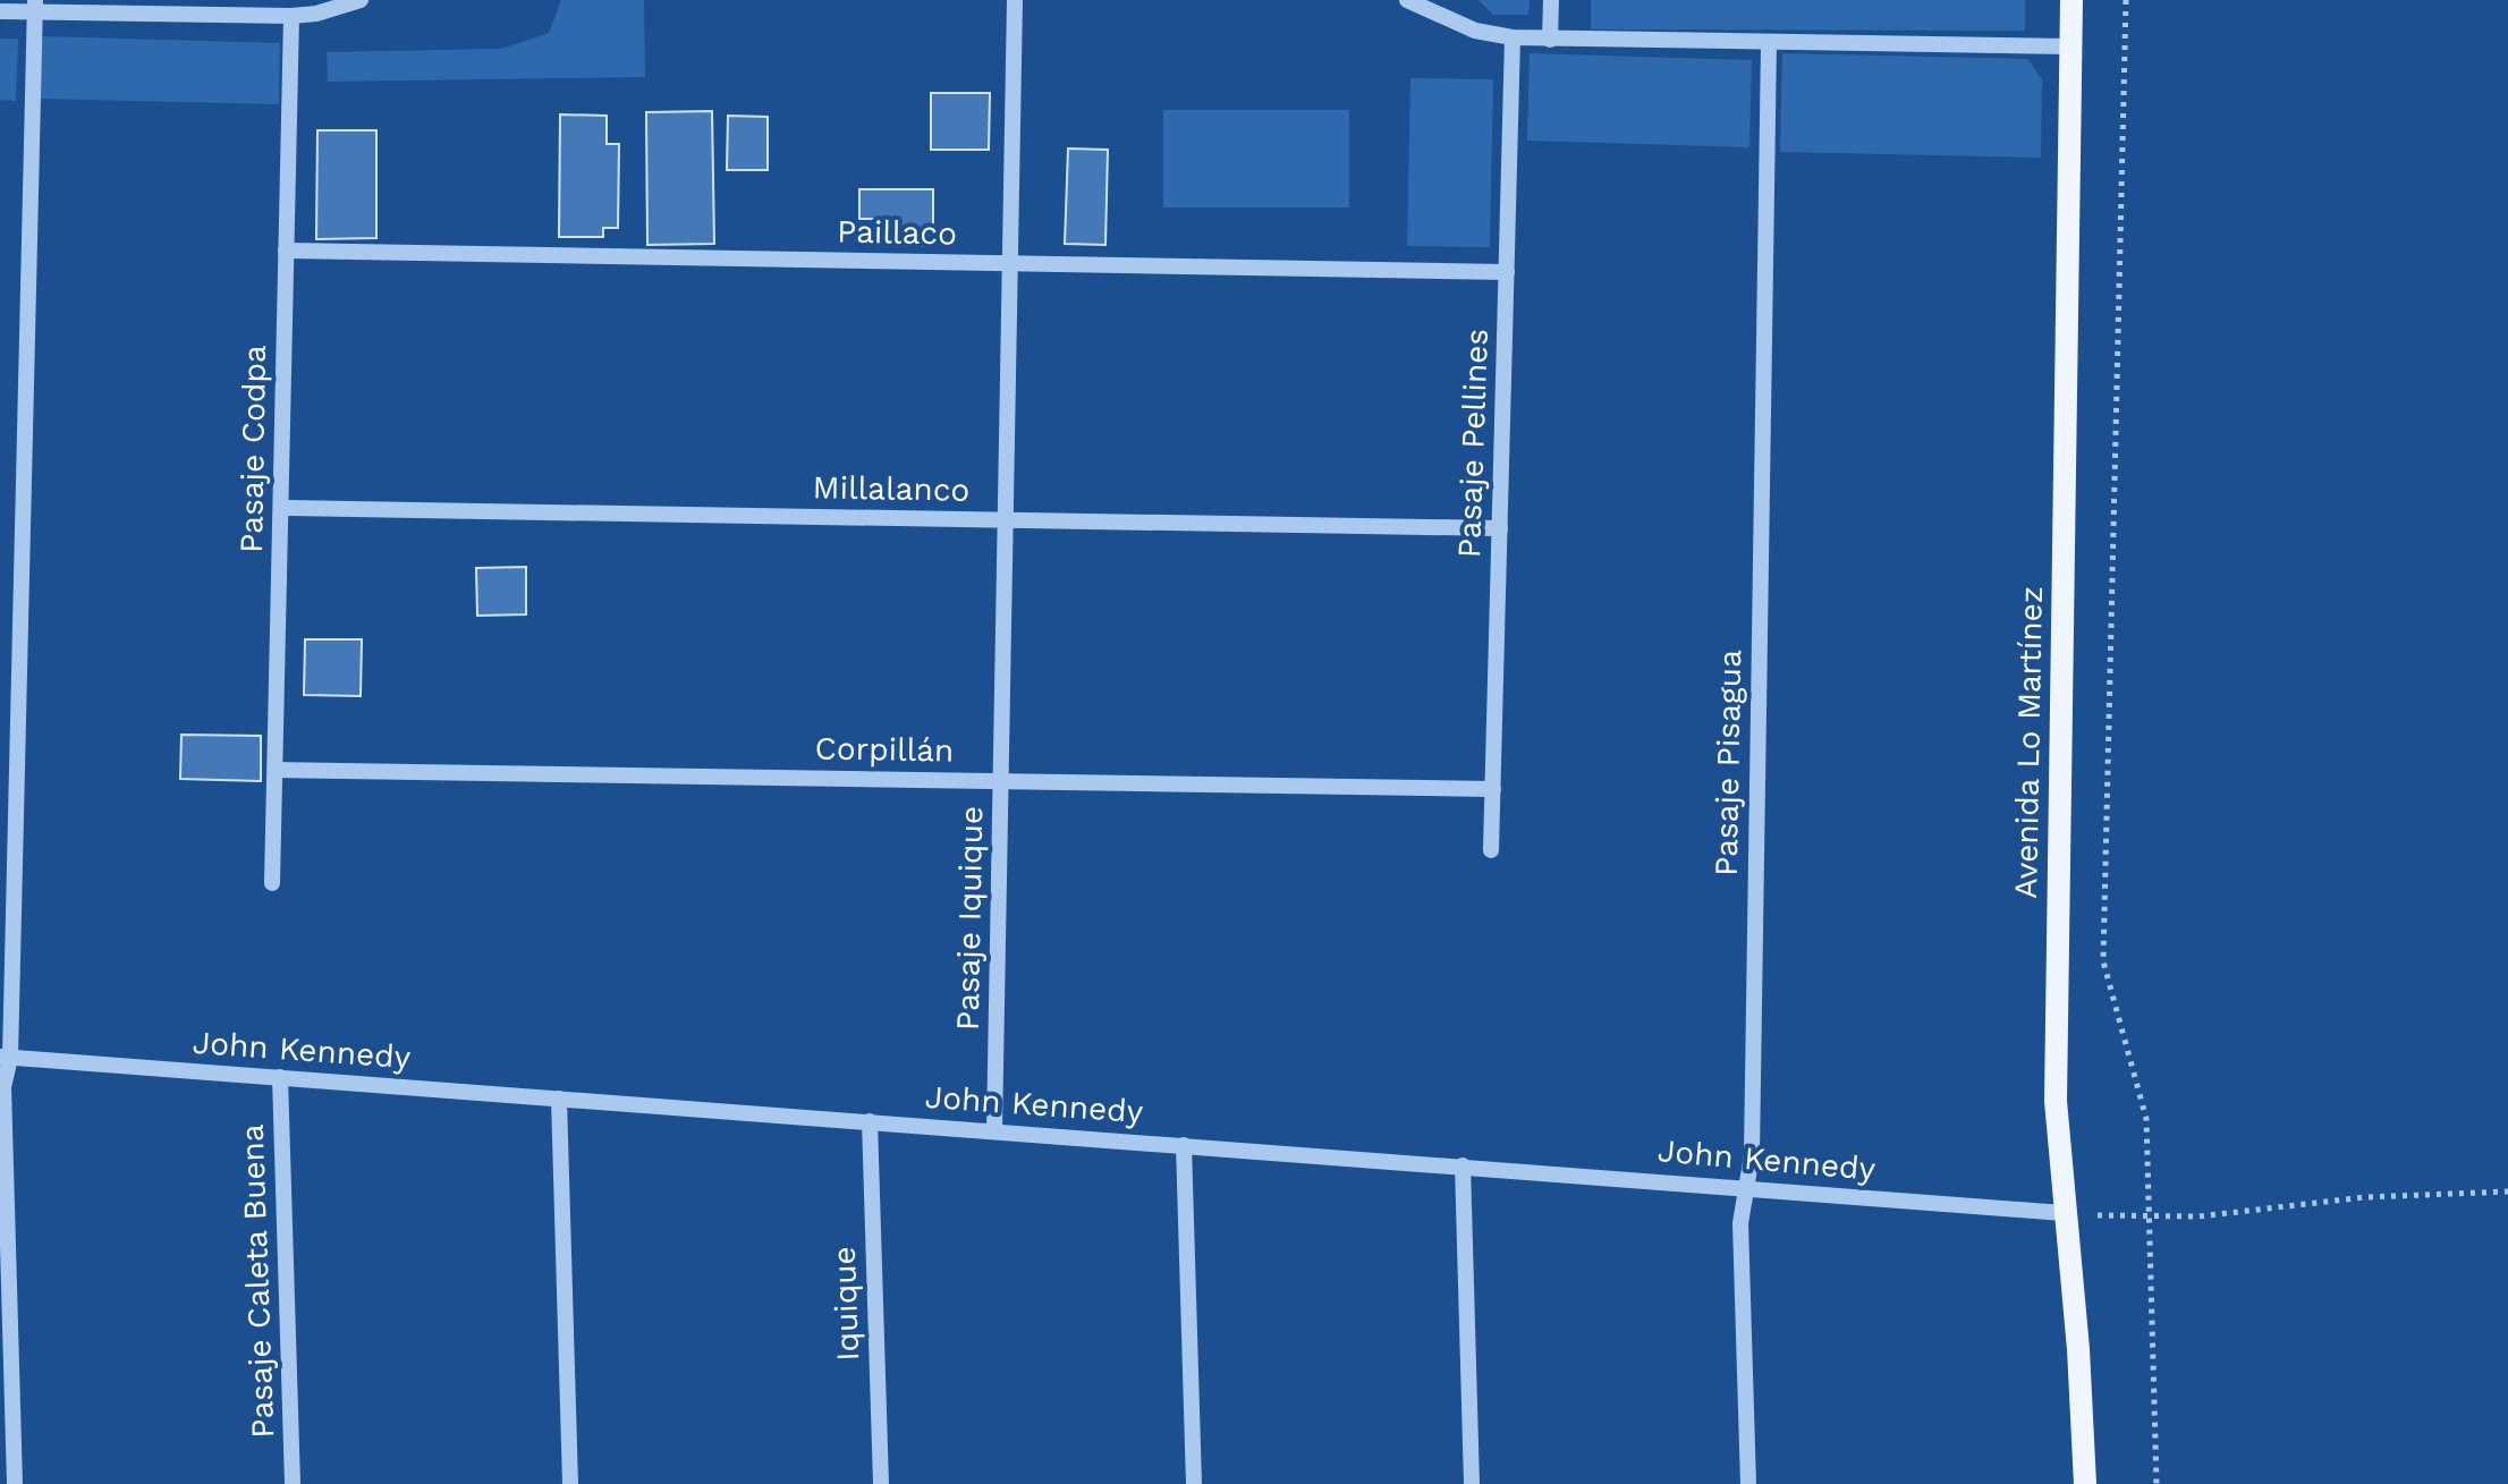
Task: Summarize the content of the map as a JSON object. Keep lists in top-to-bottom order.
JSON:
{
  "streets": {
    "main road": ["Avenida Lo Martínez"],
    "street": [
      "Paillaco",
      "Pasaje Pellines",
      "Pasaje Codpa",
      "Millalanco",
      "Corpillán",
      "Pasaje Pisagua",
      "Pasaje Iquique",
      "John Kennedy",
      "Pasaje Caleta Buena",
      "Iquique"
    ]
  },
  "crossings": [
    ["Paillaco", "Pasaje Pellines"],
    ["Paillaco", "Pasaje Codpa"],
    ["Paillaco", "Pasaje Iquique"],
    ["Pasaje Pellines", "Millalanco"],
    ["Pasaje Pellines", "Corpillán"],
    ["Pasaje Codpa", "Millalanco"],
    ["Pasaje Codpa", "Corpillán"],
    ["Millalanco", "Pasaje Iquique"],
    ["Avenida Lo Martínez", "John Kennedy"],
    ["Corpillán", "Pasaje Iquique"],
    ["Pasaje Pisagua", "John Kennedy"],
    ["Pasaje Iquique", "John Kennedy"],
    ["John Kennedy", "Pasaje Caleta Buena"],
    ["John Kennedy", "Iquique"]
  ]
}
